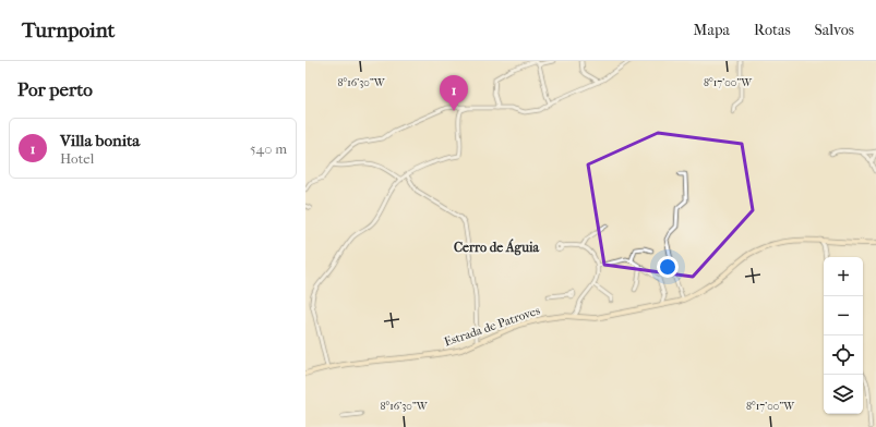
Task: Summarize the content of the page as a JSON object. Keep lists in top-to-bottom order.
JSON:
{
  "streets": {
    "street": ["Estrada de Patroves"]
  },
  "districts": ["Cerro de Águia"],
  "page": {
    "header": "Turnpoint",
    "nav": ["Mapa", "Rotas", "Salvos"],
    "heading": "Por perto",
    "pins": "1",
    "list": [
      {
        "mark": "1",
        "name": "Villa bonita",
        "note": "Hotel",
        "value": "540 m"
      }
    ],
    "map_buttons": ["+", "−"]
  },
  "coordinates": ["8°16'30\"W", "8°17'00\"W"]
}
